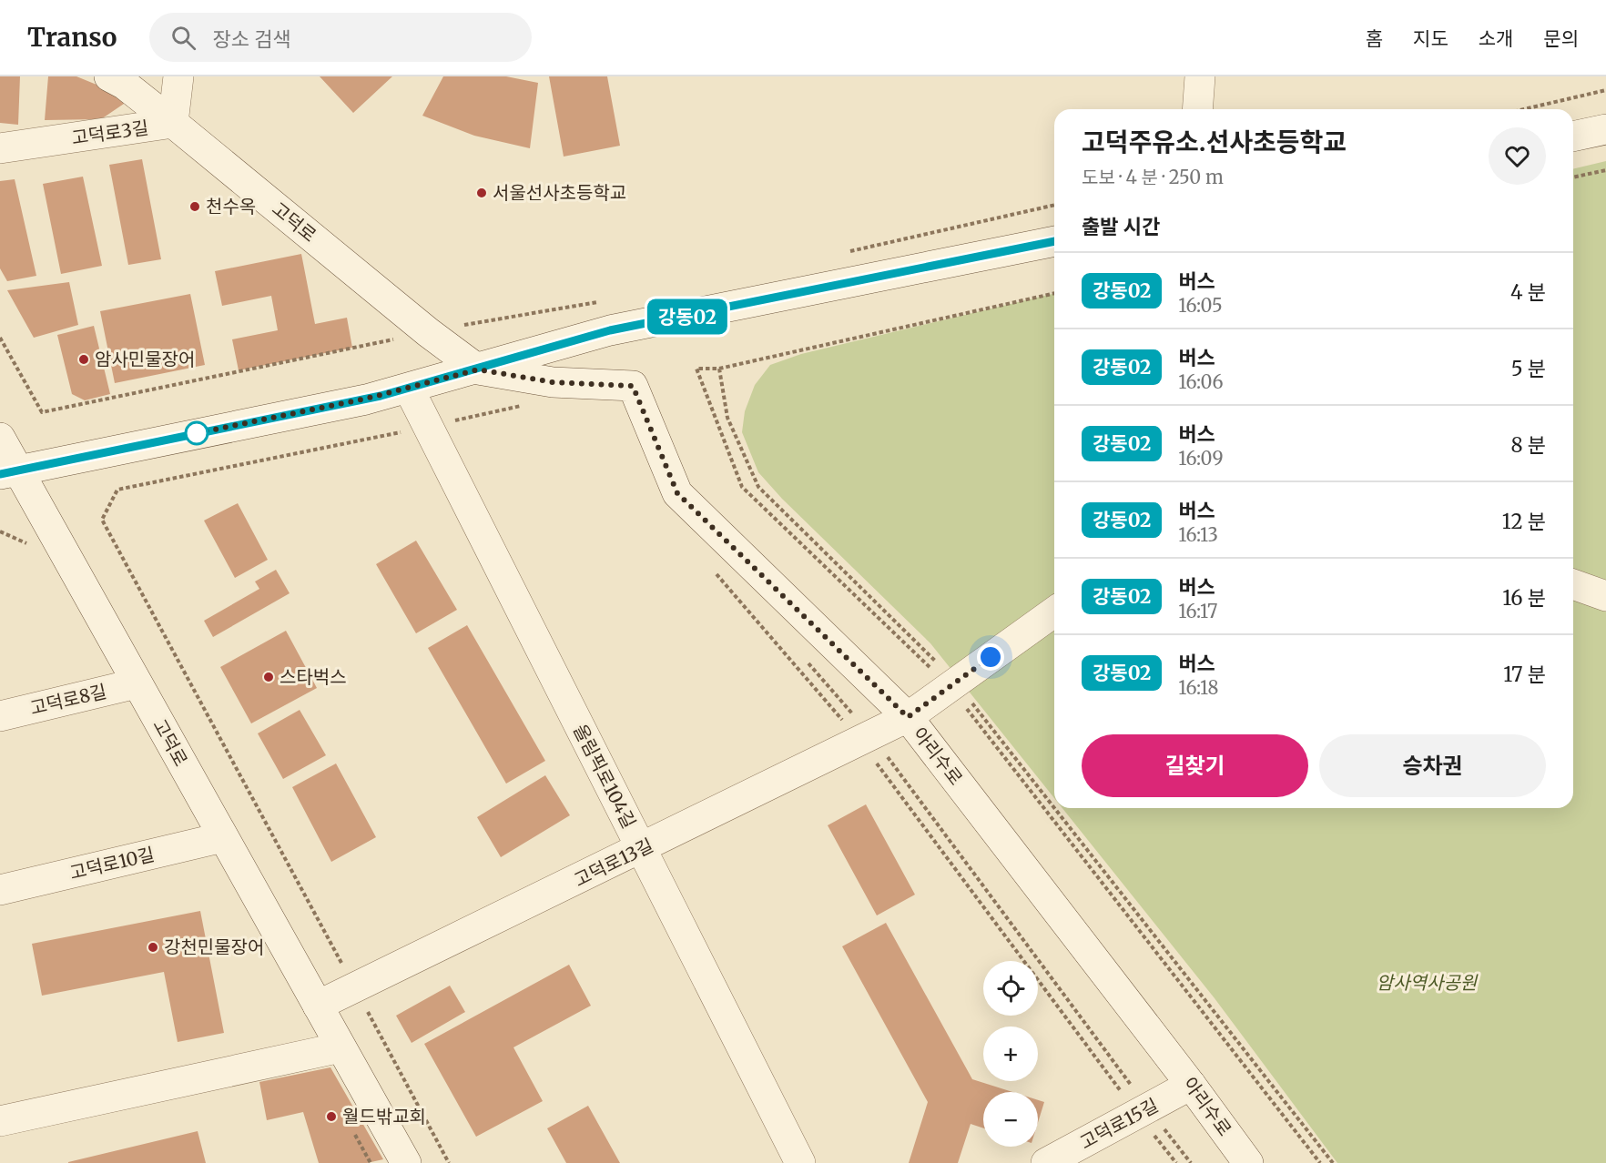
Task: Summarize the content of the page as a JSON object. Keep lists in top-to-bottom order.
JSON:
{
  "streets": {
    "street": [
      "고덕로3길",
      "고덕로",
      "고덕로8길",
      "아리수로",
      "올림픽로104길",
      "고덕로13길",
      "고덕로10길",
      "고덕로15길"
    ]
  },
  "crossings": [
    ["고덕로3길", "고덕로"],
    ["고덕로", "고덕로8길"],
    ["고덕로", "아리수로"],
    ["고덕로", "고덕로13길"],
    ["고덕로", "고덕로10길"],
    ["아리수로", "고덕로13길"],
    ["아리수로", "고덕로15길"],
    ["올림픽로104길", "고덕로13길"]
  ],
  "parks": ["암사역사공원"],
  "places": [
    "서울선사초등학교",
    "천수옥",
    "암사민물장어",
    "스타벅스",
    "강천민물장어",
    "월드밖교회"
  ],
  "lines": ["bus line 강동02"],
  "page": {
    "header": "Transo",
    "search": "장소 검색",
    "nav": [
      "홈",
      "지도",
      "소개",
      "문의"
    ],
    "on_map": "강동02",
    "heading": [
      ["고덕주유소.선사초등학교", "도보 · 4 분 · 250 m"],
      "출발 시간"
    ],
    "list": [
      {
        "mark": "강동02",
        "name": "버스",
        "note": "16:05",
        "value": "4 분"
      },
      {
        "mark": "강동02",
        "name": "버스",
        "note": "16:06",
        "value": "5 분"
      },
      {
        "mark": "강동02",
        "name": "버스",
        "note": "16:09",
        "value": "8 분"
      },
      {
        "mark": "강동02",
        "name": "버스",
        "note": "16:13",
        "value": "12 분"
      },
      {
        "mark": "강동02",
        "name": "버스",
        "note": "16:17",
        "value": "16 분"
      },
      {
        "mark": "강동02",
        "name": "버스",
        "note": "16:18",
        "value": "17 분"
      }
    ],
    "buttons": ["길찾기", "승차권"],
    "map_buttons": ["+", "−"]
  }
}
